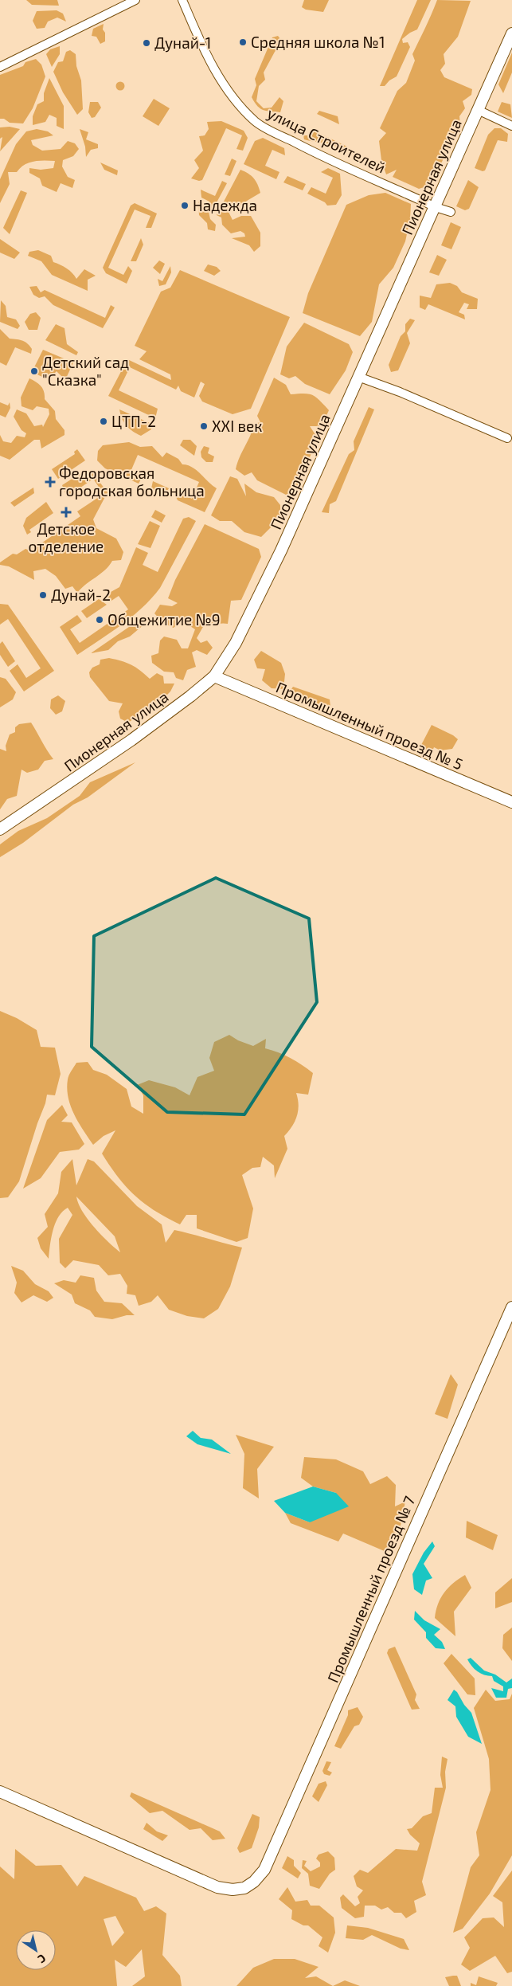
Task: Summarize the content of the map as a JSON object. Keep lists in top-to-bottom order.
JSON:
{
  "streets": {
    "street": [
      "улица Строителей",
      "Пионерная улица",
      "Промышленный проезд № 5",
      "Промышленный проезд № 7"
    ]
  },
  "crossings": [
    ["улица Строителей", "Пионерная улица"],
    ["Пионерная улица", "Промышленный проезд № 5"]
  ],
  "places": {
    "other": [
      "Средняя школа №1",
      "Дунай-1",
      "Надежда",
      "Детский сад \"Сказка\"",
      "ЦТП-2",
      "XXI век",
      "Дунай-2",
      "Общежитие №9"
    ],
    "health": ["Федоровская городская больница", "Детское отделение"]
  },
  "north": "bottom right"
}
